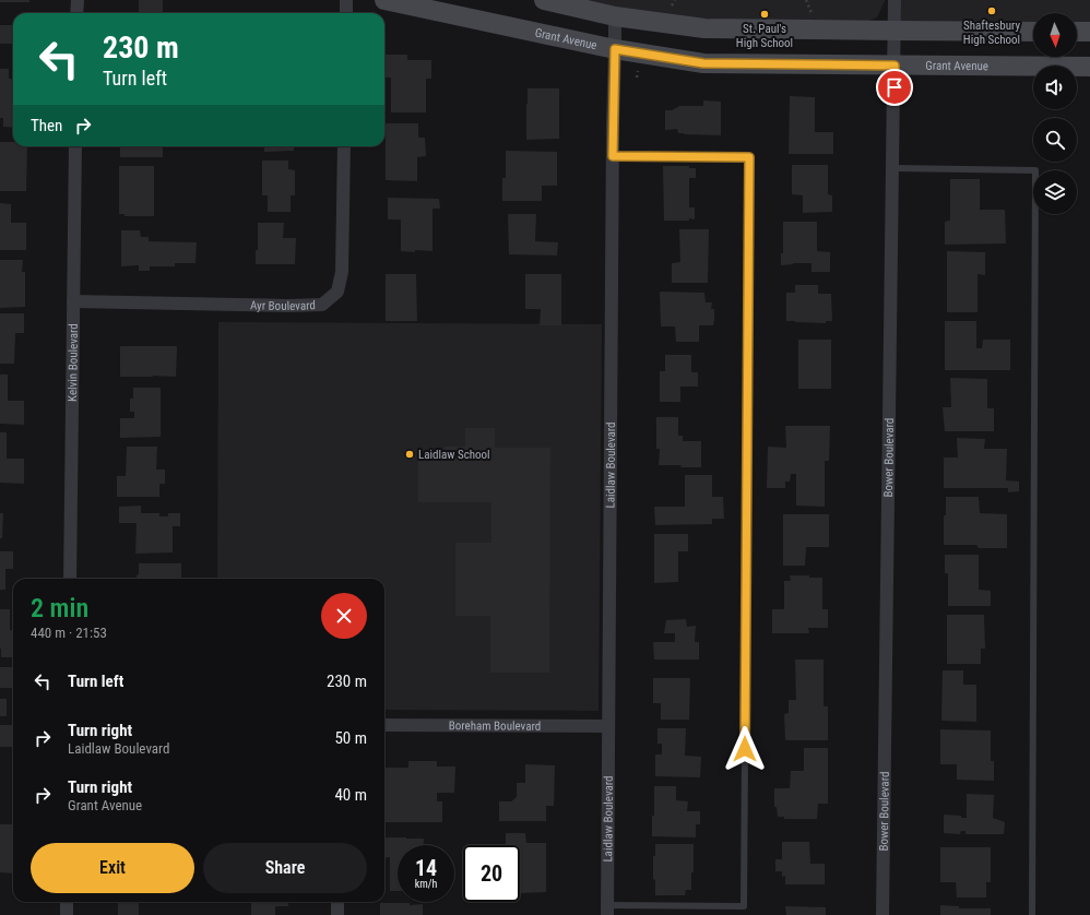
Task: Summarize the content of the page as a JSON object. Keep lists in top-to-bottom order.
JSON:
{
  "streets": {
    "main road": ["Grant Avenue"],
    "street": [
      "Ayr Boulevard",
      "Kelvin Boulevard",
      "Bower Boulevard",
      "Laidlaw Boulevard",
      "Boreham Boulevard"
    ]
  },
  "crossings": [
    ["Grant Avenue", "Bower Boulevard"],
    ["Grant Avenue", "Laidlaw Boulevard"],
    ["Ayr Boulevard", "Kelvin Boulevard"],
    ["Laidlaw Boulevard", "Boreham Boulevard"]
  ],
  "places": ["Shaftesbury High School", "St. Paul's High School", "Laidlaw School"],
  "north": "bottom",
  "page": {
    "turn": ["230 m", "Turn left"],
    "then": "Then",
    "heading": ["2 min", "440 m · 21:53"],
    "list": [
      {
        "name": "Turn left",
        "value": "230 m"
      },
      {
        "name": "Turn right",
        "note": "Laidlaw Boulevard",
        "value": "50 m"
      },
      {
        "name": "Turn right",
        "note": "Grant Avenue",
        "value": "40 m"
      }
    ],
    "buttons": ["Exit", "Share"],
    "speed": "14 km/h",
    "limit": "20"
  }
}
